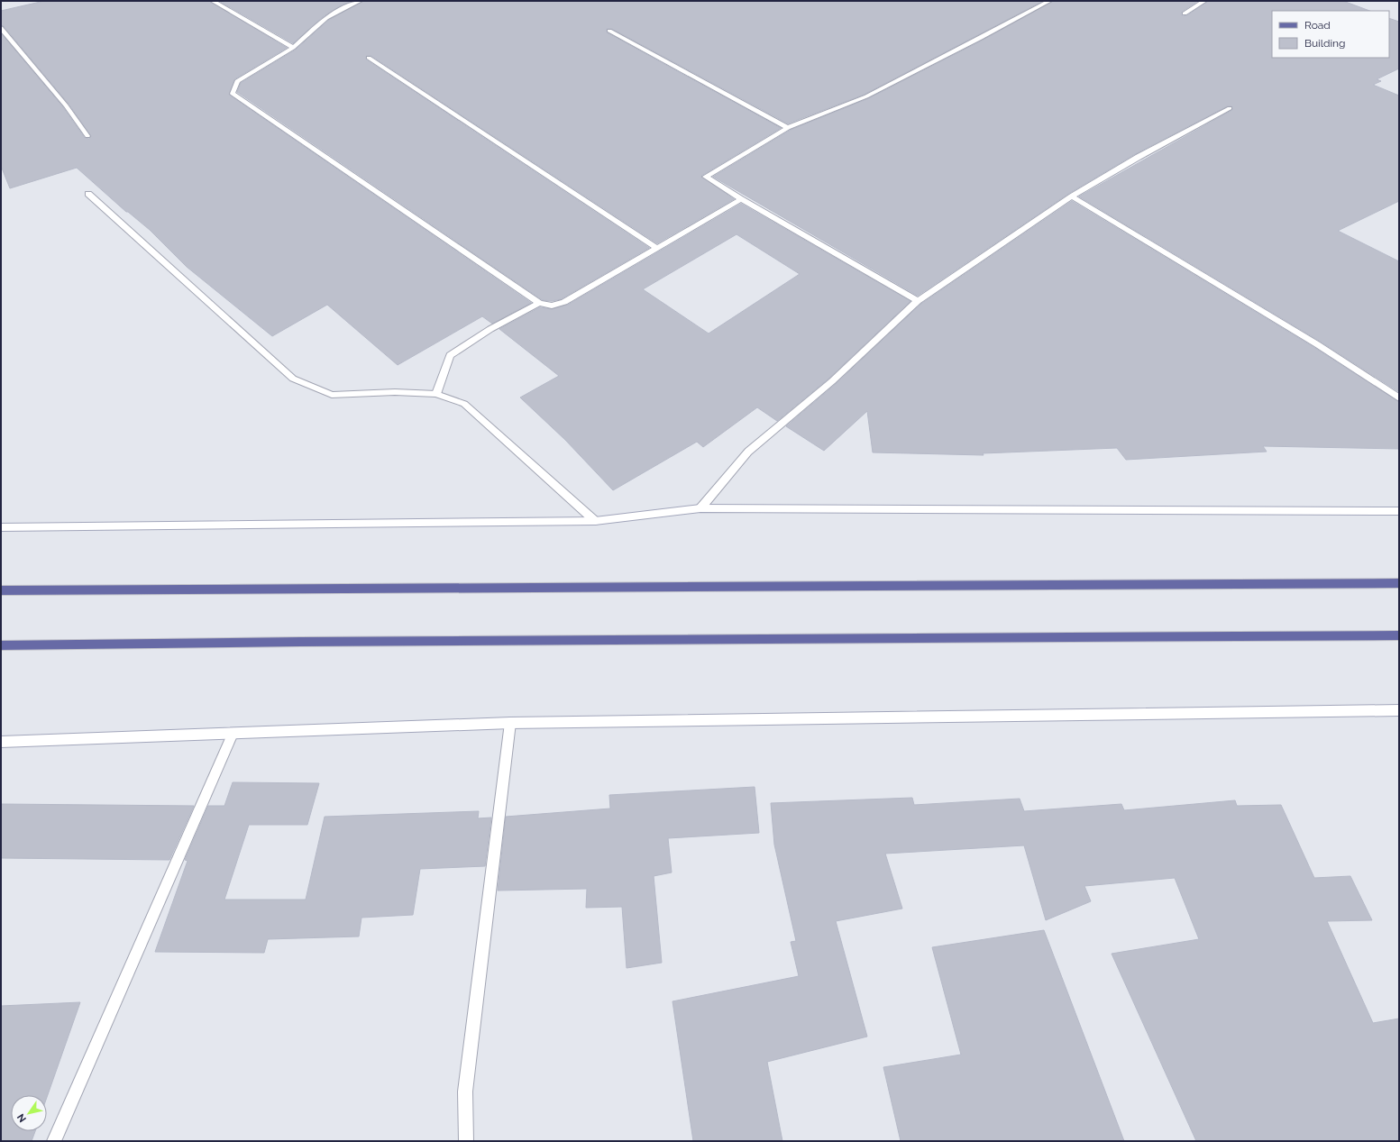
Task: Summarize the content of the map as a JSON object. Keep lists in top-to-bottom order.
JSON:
{
  "legend": ["Road", "Building"],
  "north": "bottom left"
}
